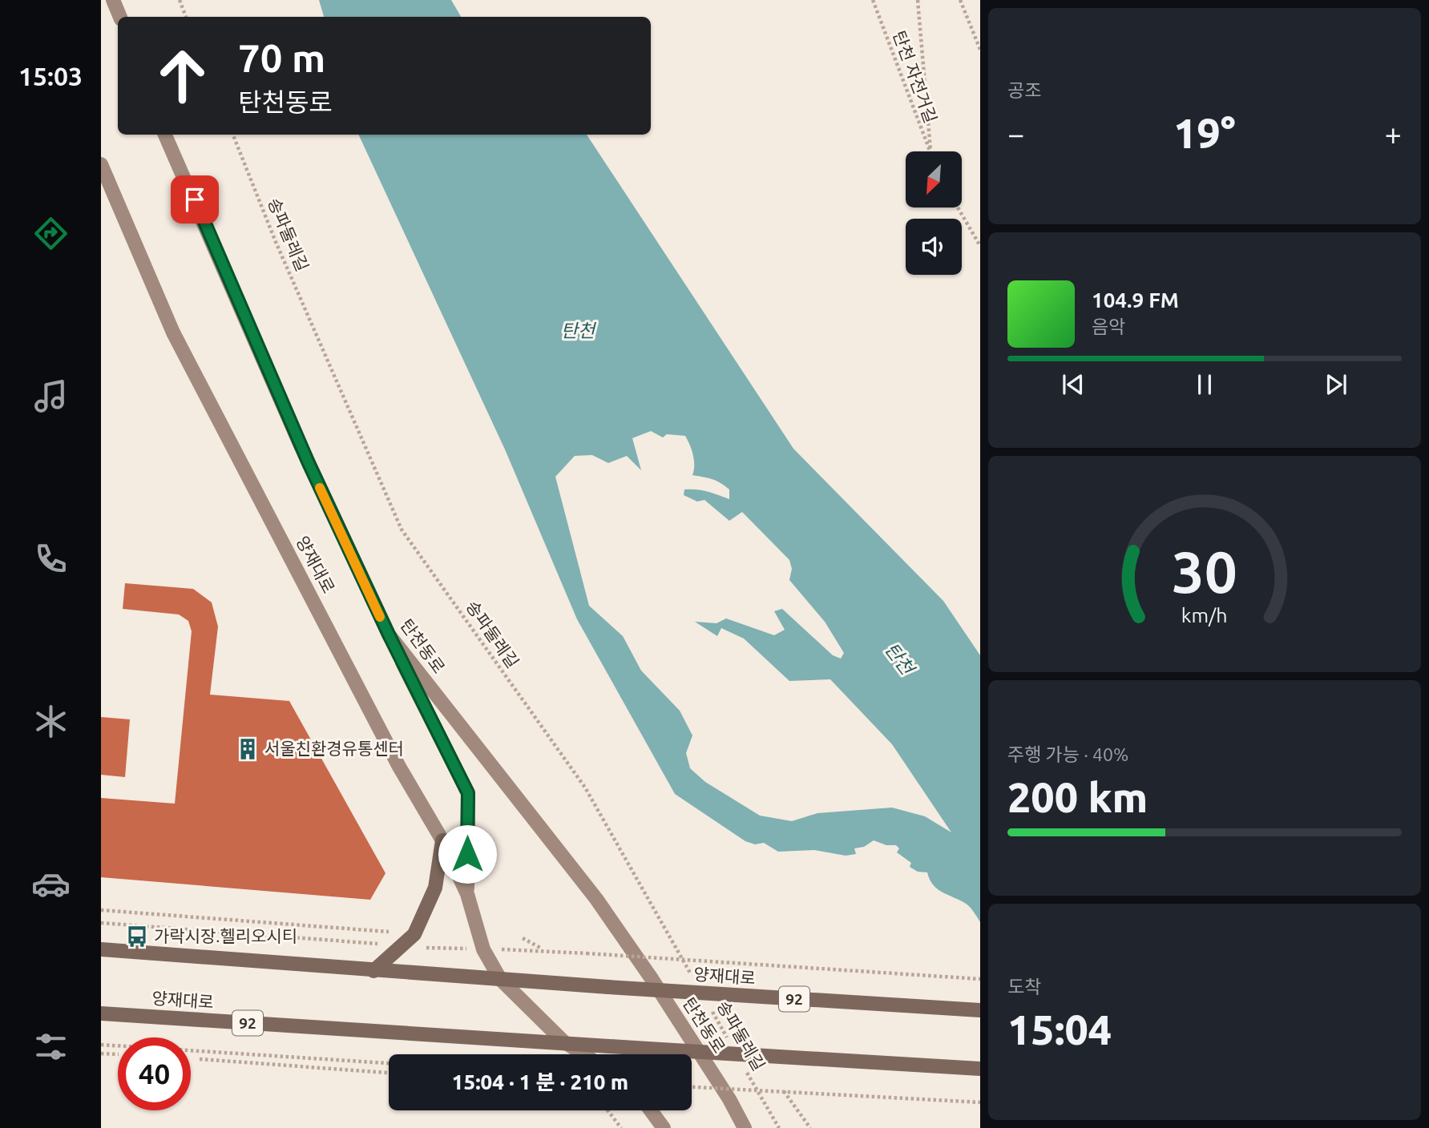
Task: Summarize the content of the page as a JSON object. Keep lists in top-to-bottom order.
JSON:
{
  "streets": {
    "main road": ["양재대로", "92"],
    "street": ["탄천동로"],
    "path": ["탄천 자전거길", "송파둘레길"]
  },
  "water": ["탄천"],
  "places": {
    "building": ["서울친환경유통센터"],
    "bus stop": ["가락시장.헬리오시티"]
  },
  "north": "bottom left",
  "page": {
    "tabs": "15:03",
    "tile": [
      "공조",
      ["주행 가능 · 40%", "200 km"],
      ["도착", "15:04"]
    ],
    "turn": ["70 m", "탄천동로"],
    "heat": ["−", "19°", "+"],
    "song": ["104.9 FM", "음악"],
    "limit": "40",
    "trip": "15:04 · 1 분 · 210 m",
    "gauge": ["30", "km/h"]
  }
}
